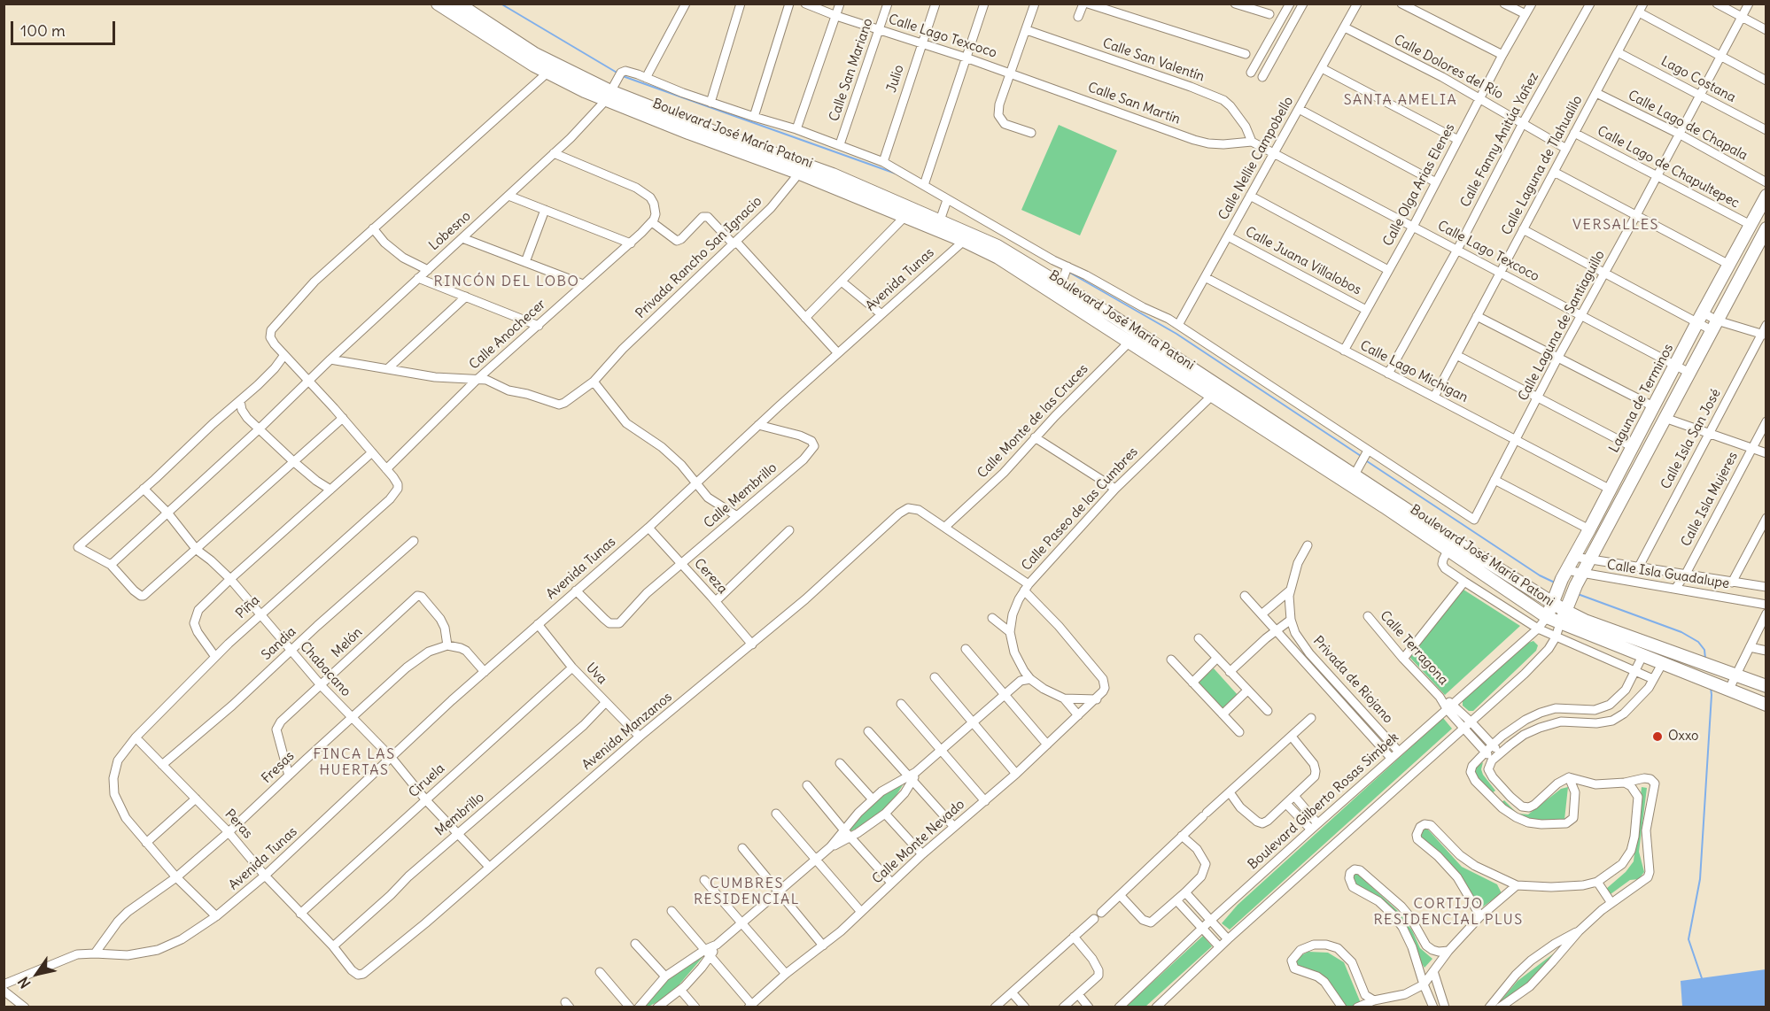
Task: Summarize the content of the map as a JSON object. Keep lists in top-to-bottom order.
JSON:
{
  "streets": {
    "main road": ["Boulevard José María Patoni", "Laguna de Terminos"],
    "street": [
      "Calle Lago Texcoco",
      "Calle San Valentín",
      "Calle Dolores del Río",
      "Calle San Mariano",
      "Julio",
      "Lago Costana",
      "Calle San Martín",
      "Calle Lago de Chapala",
      "Calle Fanny Anitúa Yañez",
      "Calle Nellie Campobello",
      "Calle Laguna de Tlahualilo",
      "Calle Lago de Chapultepec",
      "Calle Olga Arias Elenes",
      "Lobesno",
      "Privada Rancho San Ignacio",
      "Calle Juana Villalobos",
      "Avenida Tunas",
      "Calle Laguna de Santiaguillo",
      "Calle Anochecer",
      "Calle Lago Michigan",
      "Calle Monte de las Cruces",
      "Calle Isla San José",
      "Calle Membrillo",
      "Calle Isla Mujeres",
      "Calle Paseo de las Cumbres",
      "Calle Isla Guadalupe",
      "Cereza",
      "Piña",
      "Melón",
      "Sandia",
      "Calle Terragona",
      "Chabacano",
      "Uva",
      "Privada de Riojano",
      "Avenida Manzanos",
      "Fresas",
      "Ciruela",
      "Boulevard Gilberto Rosas Simbek",
      "Membrillo",
      "Peras",
      "Calle Monte Nevado"
    ]
  },
  "crossings": [
    ["Calle Lago Texcoco", "Calle San Valentín"],
    ["Calle Lago Texcoco", "Calle San Mariano"],
    ["Calle Lago Texcoco", "Julio"],
    ["Calle Lago Texcoco", "Calle San Martín"],
    ["Calle Lago Texcoco", "Calle Fanny Anitúa Yañez"],
    ["Calle Lago Texcoco", "Calle Nellie Campobello"],
    ["Calle Lago Texcoco", "Calle Laguna de Tlahualilo"],
    ["Calle Lago Texcoco", "Calle Olga Arias Elenes"],
    ["Calle Lago Texcoco", "Calle Laguna de Santiaguillo"],
    ["Calle Lago Texcoco", "Laguna de Terminos"],
    ["Calle San Valentín", "Calle San Martín"],
    ["Calle Dolores del Río", "Calle Fanny Anitúa Yañez"],
    ["Calle Dolores del Río", "Calle Nellie Campobello"],
    ["Calle Dolores del Río", "Calle Laguna de Tlahualilo"],
    ["Calle Dolores del Río", "Calle Olga Arias Elenes"],
    ["Lago Costana", "Calle Laguna de Tlahualilo"],
    ["Lago Costana", "Calle Laguna de Santiaguillo"],
    ["Calle Lago de Chapala", "Calle Laguna de Tlahualilo"],
    ["Calle Lago de Chapala", "Calle Laguna de Santiaguillo"],
    ["Boulevard José María Patoni", "Lobesno"],
    ["Boulevard José María Patoni", "Privada Rancho San Ignacio"],
    ["Boulevard José María Patoni", "Avenida Tunas"],
    ["Boulevard José María Patoni", "Laguna de Terminos"],
    ["Boulevard José María Patoni", "Calle Monte de las Cruces"],
    ["Boulevard José María Patoni", "Calle Paseo de las Cumbres"],
    ["Boulevard José María Patoni", "Boulevard Gilberto Rosas Simbek"],
    ["Calle Fanny Anitúa Yañez", "Calle Lago Michigan"],
    ["Calle Nellie Campobello", "Calle Juana Villalobos"],
    ["Calle Nellie Campobello", "Calle Lago Michigan"],
    ["Calle Laguna de Tlahualilo", "Calle Lago de Chapultepec"],
    ["Calle Laguna de Tlahualilo", "Calle Lago Michigan"],
    ["Calle Lago de Chapultepec", "Calle Laguna de Santiaguillo"],
    ["Calle Lago de Chapultepec", "Laguna de Terminos"],
    ["Calle Olga Arias Elenes", "Calle Juana Villalobos"],
    ["Calle Olga Arias Elenes", "Calle Lago Michigan"],
    ["Lobesno", "Chabacano"],
    ["Privada Rancho San Ignacio", "Calle Anochecer"],
    ["Avenida Tunas", "Calle Membrillo"],
    ["Avenida Tunas", "Cereza"],
    ["Avenida Tunas", "Piña"],
    ["Avenida Tunas", "Chabacano"],
    ["Avenida Tunas", "Uva"],
    ["Avenida Tunas", "Fresas"],
    ["Avenida Tunas", "Peras"],
    ["Calle Laguna de Santiaguillo", "Calle Lago Michigan"],
    ["Calle Anochecer", "Piña"],
    ["Calle Lago Michigan", "Laguna de Terminos"],
    ["Laguna de Terminos", "Calle Isla Guadalupe"],
    ["Laguna de Terminos", "Boulevard Gilberto Rosas Simbek"],
    ["Calle Monte de las Cruces", "Avenida Manzanos"],
    ["Calle Isla San José", "Calle Isla Guadalupe"],
    ["Calle Membrillo", "Cereza"],
    ["Calle Isla Mujeres", "Calle Isla Guadalupe"],
    ["Calle Paseo de las Cumbres", "Calle Monte Nevado"],
    ["Cereza", "Avenida Manzanos"],
    ["Piña", "Chabacano"],
    ["Piña", "Fresas"],
    ["Piña", "Peras"],
    ["Melón", "Chabacano"],
    ["Melón", "Fresas"],
    ["Sandia", "Chabacano"],
    ["Sandia", "Peras"],
    ["Calle Terragona", "Boulevard Gilberto Rosas Simbek"],
    ["Chabacano", "Avenida Manzanos"],
    ["Chabacano", "Fresas"],
    ["Chabacano", "Ciruela"],
    ["Chabacano", "Membrillo"],
    ["Uva", "Avenida Manzanos"],
    ["Uva", "Ciruela"],
    ["Uva", "Membrillo"],
    ["Privada de Riojano", "Boulevard Gilberto Rosas Simbek"],
    ["Avenida Manzanos", "Peras"],
    ["Fresas", "Peras"],
    ["Ciruela", "Peras"],
    ["Membrillo", "Peras"]
  ],
  "districts": [
    "SANTA AMELIA",
    "VERSALLES",
    "RINCÓN DEL LOBO",
    "FINCA LAS HUERTAS",
    "CUMBRES RESIDENCIAL",
    "CORTIJO RESIDENCIAL PLUS"
  ],
  "places": ["Oxxo"],
  "scale_bar": "100 m",
  "north": "bottom left"
}
